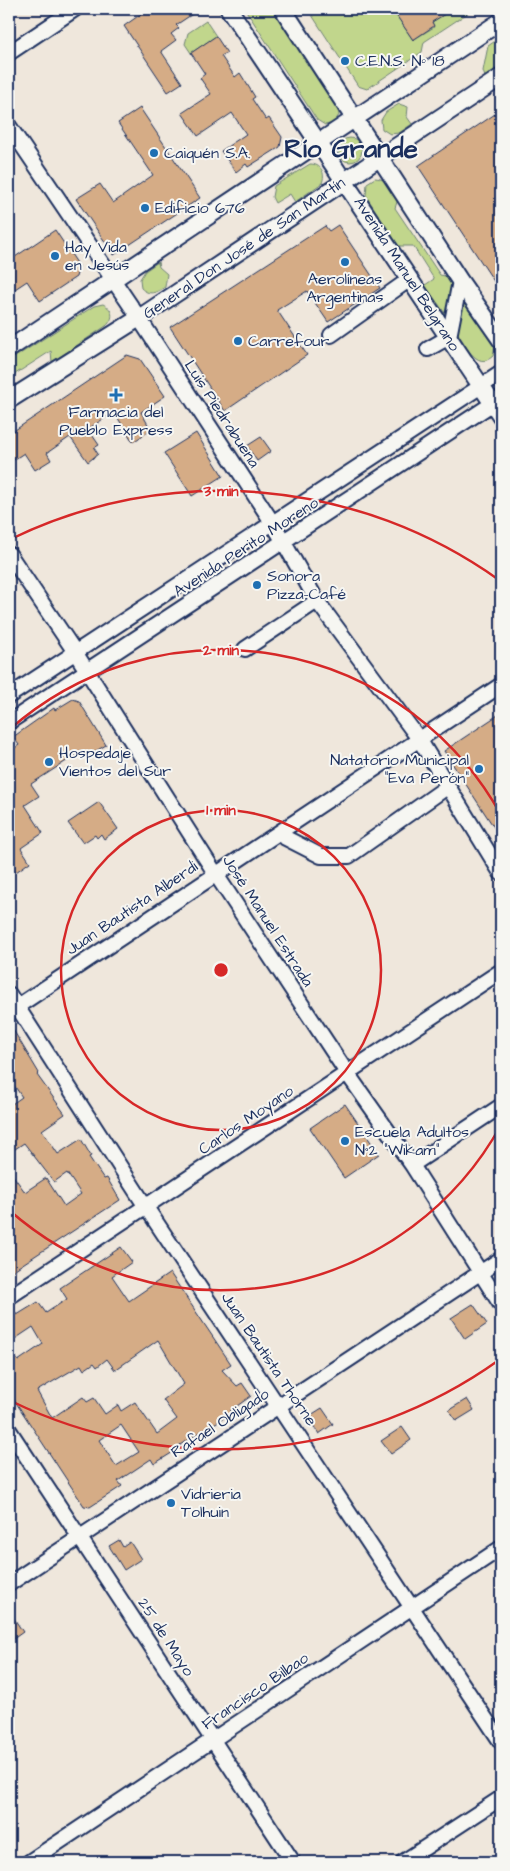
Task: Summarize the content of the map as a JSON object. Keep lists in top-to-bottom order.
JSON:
{
  "streets": {
    "main road": ["General Don José de San Martín", "Avenida Manuel Belgrano"],
    "street": [
      "Luis Piedrabuena",
      "Avenida Perito Moreno",
      "Juan Bautista Alberdi",
      "José Manuel Estrada",
      "Carlos Moyano",
      "Juan Bautista Thorne",
      "Rafael Obligado",
      "25 de Mayo",
      "Francisco Bilbao"
    ]
  },
  "crossings": [
    ["General Don José de San Martín", "Avenida Manuel Belgrano"],
    ["General Don José de San Martín", "Luis Piedrabuena"],
    ["Avenida Manuel Belgrano", "Avenida Perito Moreno"],
    ["Luis Piedrabuena", "Avenida Perito Moreno"],
    ["Luis Piedrabuena", "Juan Bautista Alberdi"],
    ["Avenida Perito Moreno", "José Manuel Estrada"],
    ["Juan Bautista Alberdi", "José Manuel Estrada"],
    ["Juan Bautista Alberdi", "Juan Bautista Thorne"],
    ["José Manuel Estrada", "Carlos Moyano"],
    ["José Manuel Estrada", "Rafael Obligado"],
    ["Carlos Moyano", "Juan Bautista Thorne"],
    ["Juan Bautista Thorne", "Rafael Obligado"],
    ["Juan Bautista Thorne", "Francisco Bilbao"],
    ["Rafael Obligado", "25 de Mayo"],
    ["25 de Mayo", "Francisco Bilbao"]
  ],
  "districts": ["Río Grande"],
  "places": {
    "other": [
      "C.E.N.S. Nº 18",
      "Caiquén S.A.",
      "Edificio 676",
      "Hay Vida en Jesús",
      "Aerolíneas Argentinas",
      "Carrefour",
      "Sonora Pizza-Café",
      "Hospedaje Vientos del Sur",
      "Natatorio Municipal \"Eva Perón\"",
      "Escuela Adultos N°2 \"Wikam\"",
      "Vidrieria Tolhuin"
    ],
    "health": ["Farmacia del Pueblo Express"]
  },
  "rings": ["3 min", "2 min", "1 min"]
}
